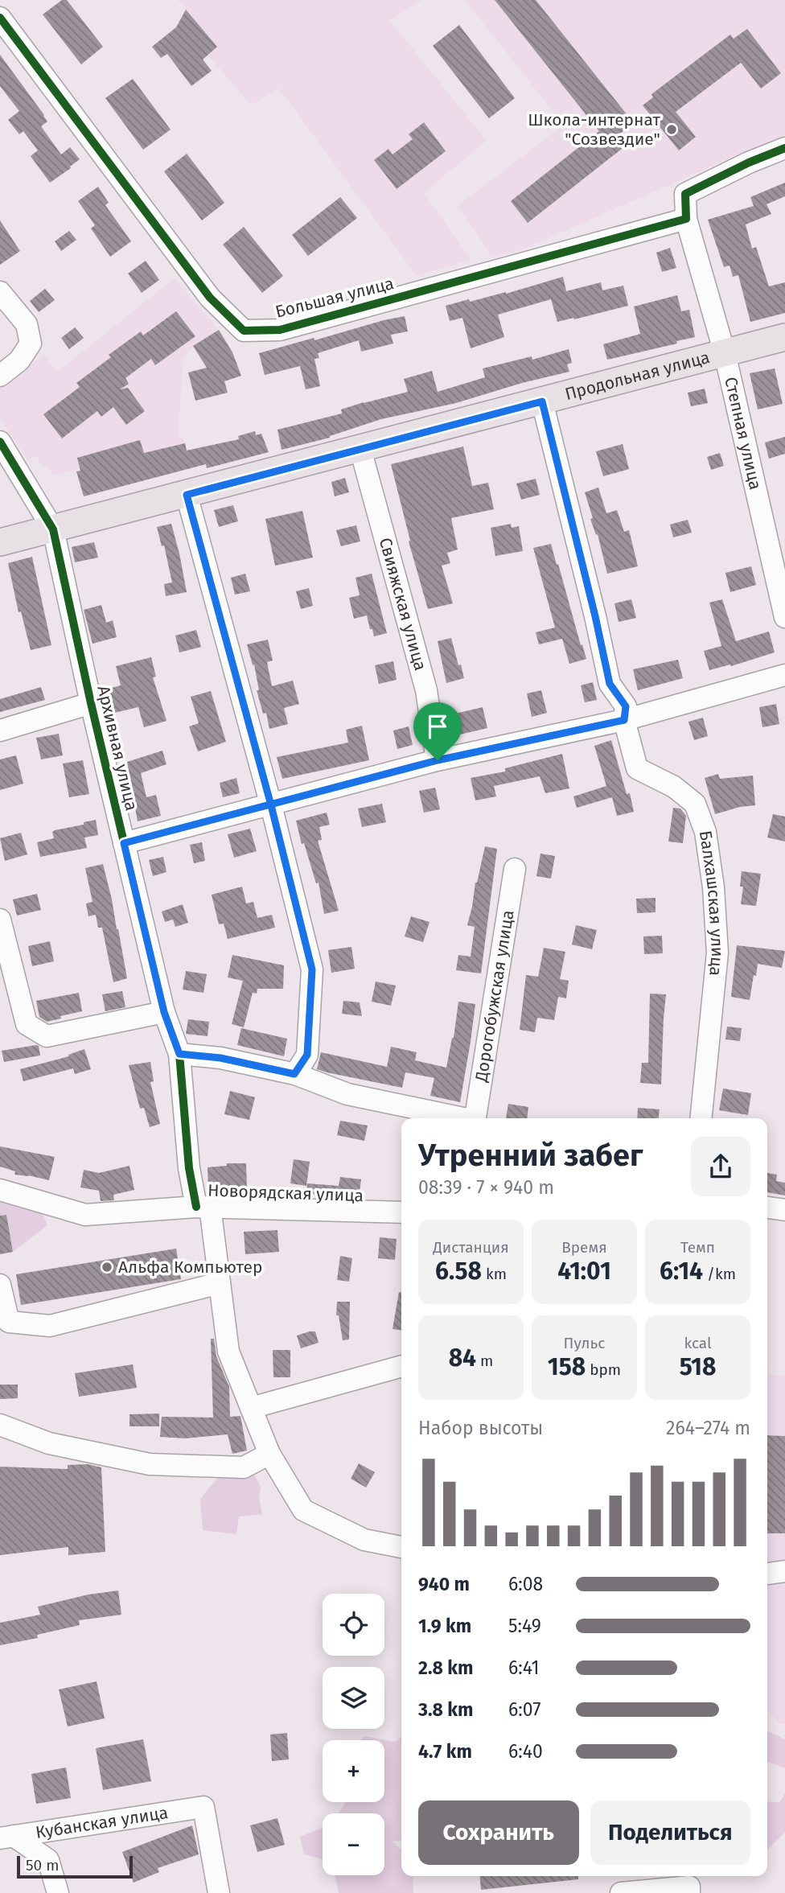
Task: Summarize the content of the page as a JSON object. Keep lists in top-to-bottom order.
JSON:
{
  "streets": {
    "main road": ["Продольная улица"],
    "street": [
      "Большая улица",
      "Степная улица",
      "Свияжская улица",
      "Архивная улица",
      "Балхашская улица",
      "Дорогобужская улица",
      "Новорядская улица",
      "Кубанская улица"
    ]
  },
  "crossings": [
    ["Большая улица", "Степная улица"],
    ["Продольная улица", "Степная улица"],
    ["Продольная улица", "Свияжская улица"],
    ["Продольная улица", "Архивная улица"],
    ["Продольная улица", "Балхашская улица"],
    ["Архивная улица", "Новорядская улица"]
  ],
  "places": ["Школа-интернат \"Созвездие\"", "Альфа Компьютер"],
  "scale_bar": "50 m",
  "page": {
    "heading": ["Утренний забег", "08:39 · 7 × 940 m"],
    "stats": [
      ["Дистанция", "6.58 km"],
      ["Время", "41:01"],
      ["Темп", "6:14 /km"],
      ["84 m"],
      ["Пульс", "158 bpm"],
      ["kcal", "518"]
    ],
    "chart": ["Набор высоты", "264–274 m"],
    "list": [
      {
        "name": "940 m",
        "note": "6:08"
      },
      {
        "name": "1.9 km",
        "note": "5:49"
      },
      {
        "name": "2.8 km",
        "note": "6:41"
      },
      {
        "name": "3.8 km",
        "note": "6:07"
      },
      {
        "name": "4.7 km",
        "note": "6:40"
      }
    ],
    "map_buttons": ["+", "−"],
    "buttons": ["Сохранить", "Поделиться"],
    "scale": "50 m"
  }
}
